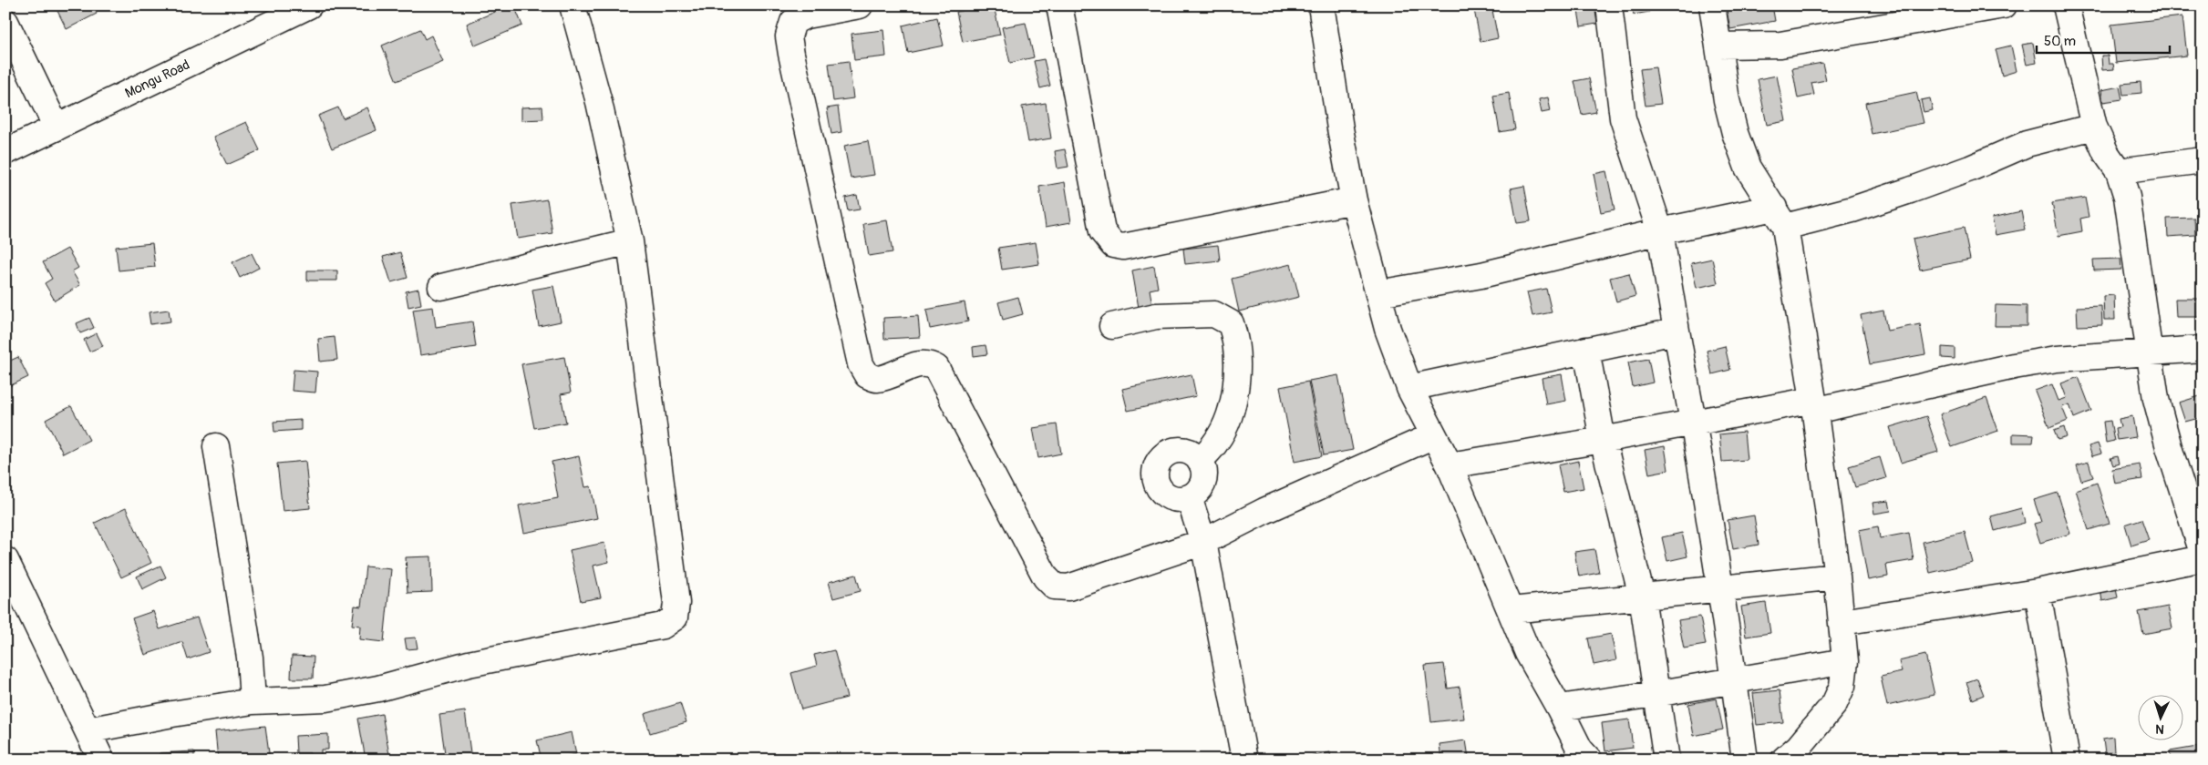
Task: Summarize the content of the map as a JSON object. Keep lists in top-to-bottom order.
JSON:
{
  "streets": {
    "street": ["Mongu Road"]
  },
  "scale_bar": "50 m",
  "north": "bottom"
}
